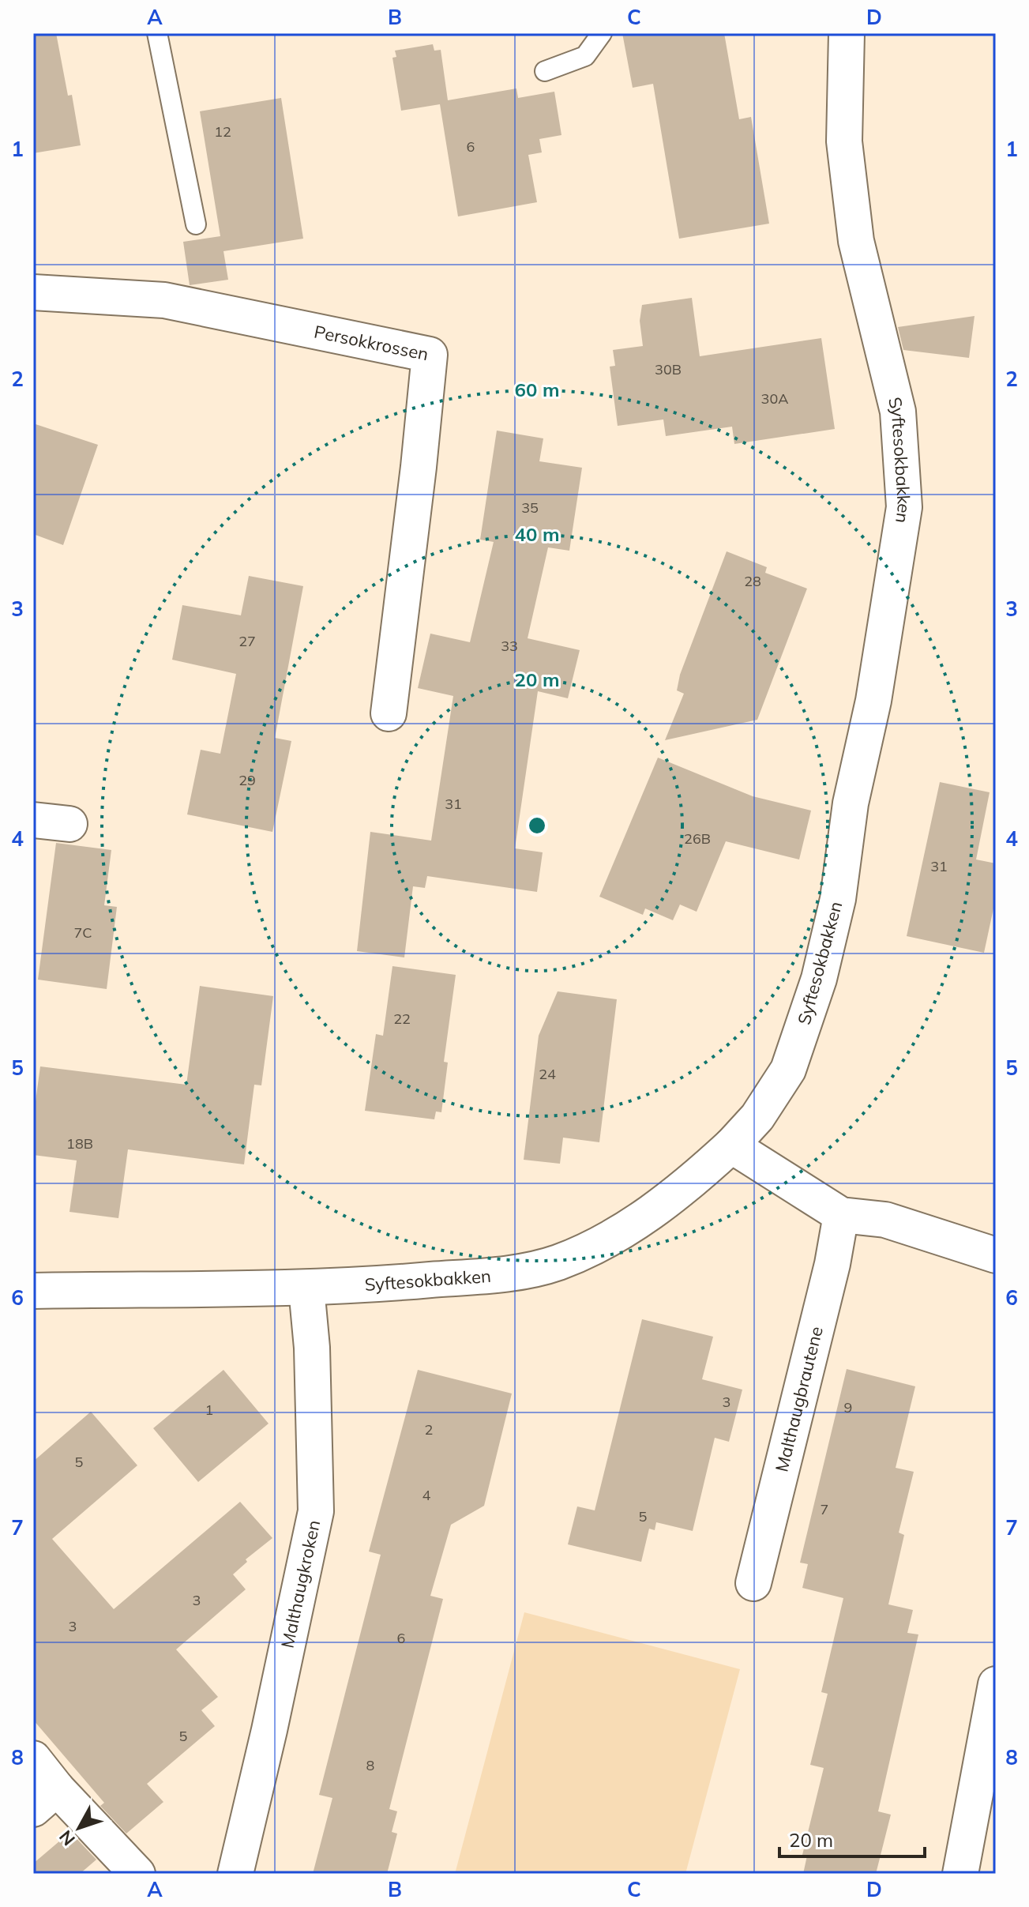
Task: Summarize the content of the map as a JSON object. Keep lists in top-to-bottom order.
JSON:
{
  "streets": {
    "street": [
      "Persokkrossen",
      "Syftesokbakken",
      "Malthaugbrautene",
      "Malthaugkroken"
    ]
  },
  "crossings": [
    ["Syftesokbakken", "Malthaugkroken"]
  ],
  "house_numbers": [
    "12",
    "6",
    "30B",
    "30A",
    "35",
    "28",
    "27",
    "33",
    "29",
    "31",
    "26B",
    "31",
    "7C",
    "22",
    "24",
    "18B",
    "3",
    "9",
    "1",
    "2",
    "5",
    "4",
    "7",
    "5",
    "3",
    "3",
    "6",
    "5",
    "8"
  ],
  "scale_bar": "20 m",
  "north": "bottom left",
  "grid": {
    "columns": [
      "A",
      "B",
      "C",
      "D"
    ],
    "rows": [
      "1",
      "2",
      "3",
      "4",
      "5",
      "6",
      "7",
      "8"
    ]
  },
  "rings": ["60 m", "40 m", "20 m"]
}
